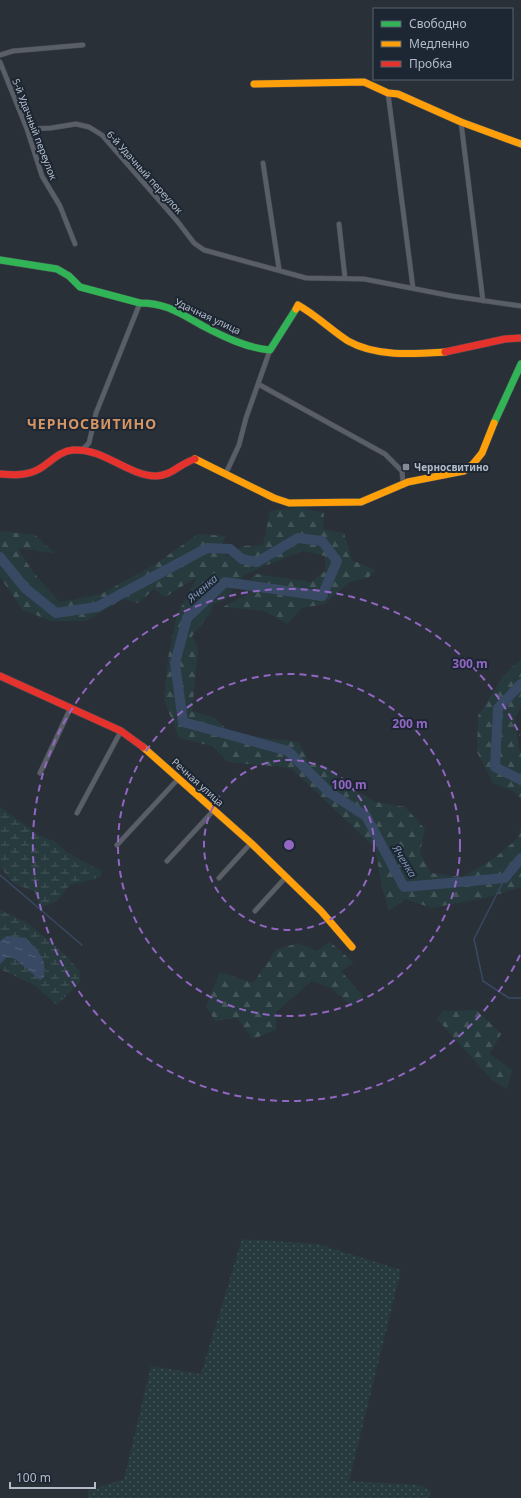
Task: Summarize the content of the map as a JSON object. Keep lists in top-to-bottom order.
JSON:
{
  "streets": {
    "street": [
      "5-й Удачный переулок",
      "6-й Удачный переулок",
      "Удачная улица",
      "Речная улица"
    ]
  },
  "crossings": [
    ["5-й Удачный переулок", "6-й Удачный переулок"]
  ],
  "districts": ["ЧЕРНОСВИТИНО"],
  "water": ["Яченка"],
  "places": {
    "transit": ["Черносвитино"]
  },
  "legend": ["Свободно", "Медленно", "Пробка"],
  "scale_bar": "100 m",
  "rings": ["300 m", "200 m", "100 m"]
}
